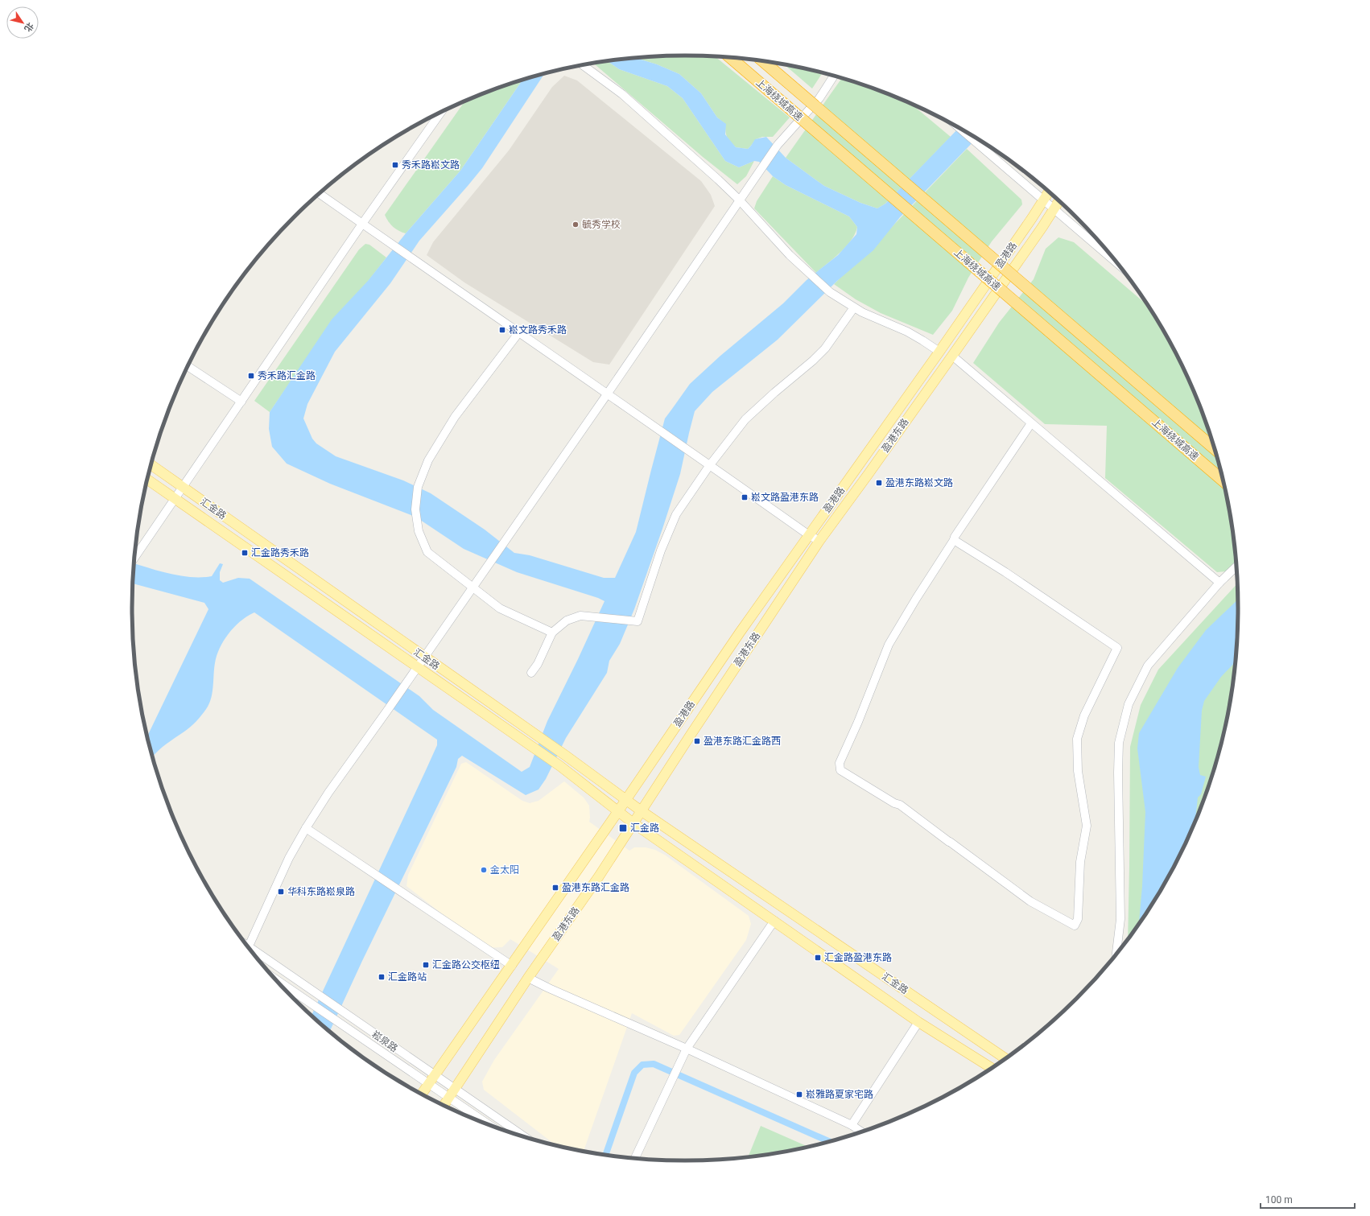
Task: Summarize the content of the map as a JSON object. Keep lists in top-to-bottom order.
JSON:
{
  "streets": {
    "highway": ["上海绕城高速"],
    "main road": ["盈港路", "盈港东路", "汇金路"],
    "street": ["崧泉路"]
  },
  "crossings": [
    ["盈港路", "汇金路"],
    ["盈港东路", "汇金路"],
    ["盈港东路", "崧泉路"]
  ],
  "places": {
    "transit": [
      "秀禾路崧文路",
      "崧文路秀禾路",
      "秀禾路汇金路",
      "盈港东路崧文路",
      "崧文路盈港东路",
      "汇金路秀禾路",
      "盈港东路汇金路西",
      "汇金路",
      "盈港东路汇金路",
      "华科东路崧泉路",
      "汇金路盈港东路",
      "汇金路公交枢纽",
      "汇金路站",
      "崧雅路夏家宅路"
    ],
    "other": ["毓秀学校", "金太阳"]
  },
  "scale_bar": "100 m",
  "north": "bottom right"
}
